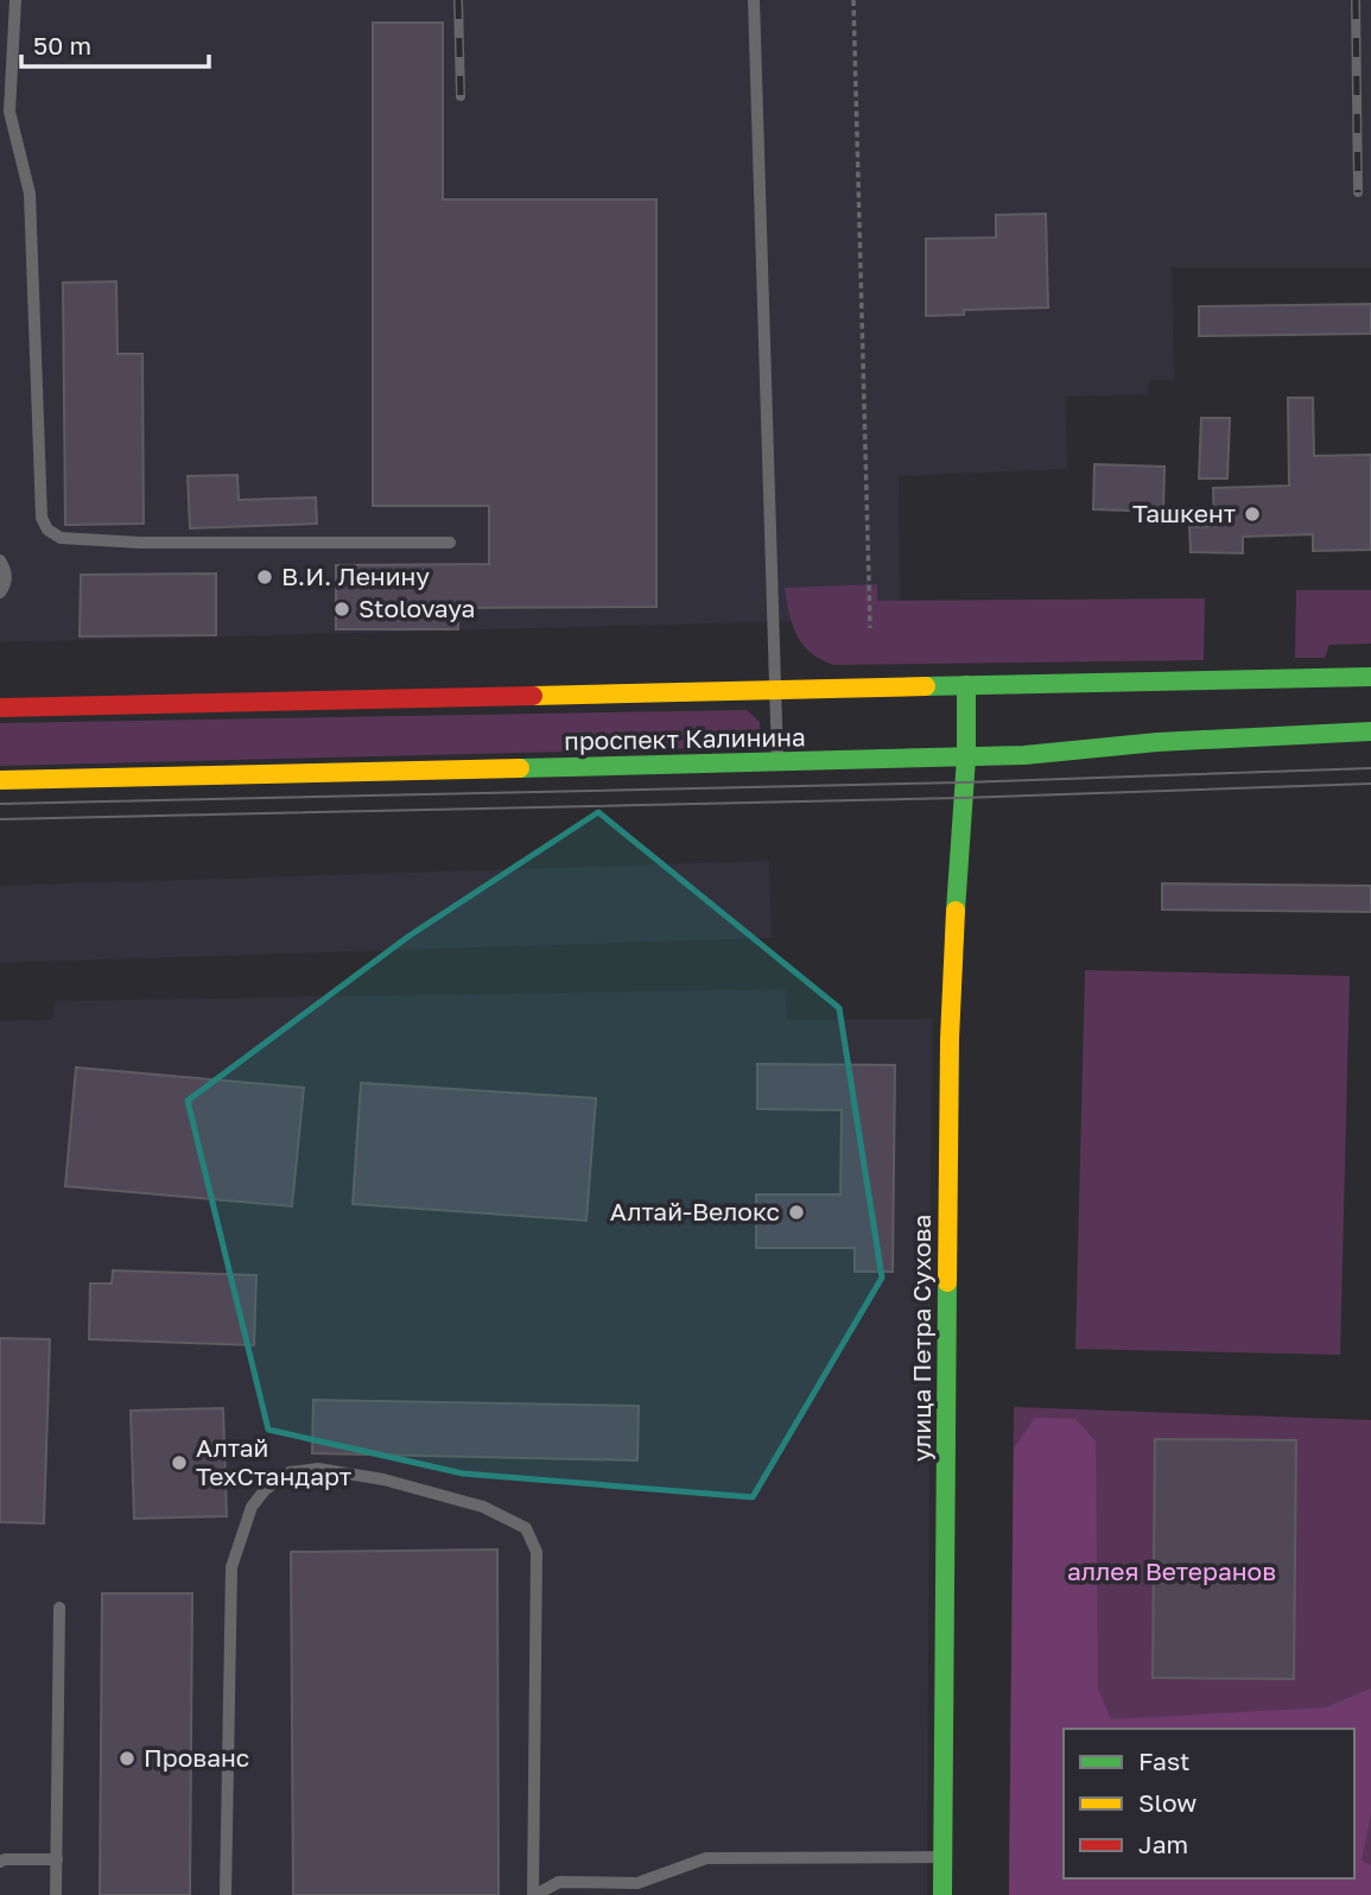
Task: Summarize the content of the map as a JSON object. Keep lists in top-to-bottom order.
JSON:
{
  "streets": {
    "main road": ["проспект Калинина", "улица Петра Сухова"]
  },
  "crossings": [
    ["проспект Калинина", "улица Петра Сухова"]
  ],
  "parks": ["аллея Ветеранов"],
  "places": [
    "Ташкент",
    "В.И. Ленину",
    "Stolovaya",
    "Алтай-Велокс",
    "Алтай ТехСтандарт",
    "Прованс"
  ],
  "legend": ["Fast", "Slow", "Jam"],
  "scale_bar": "50 m"
}
